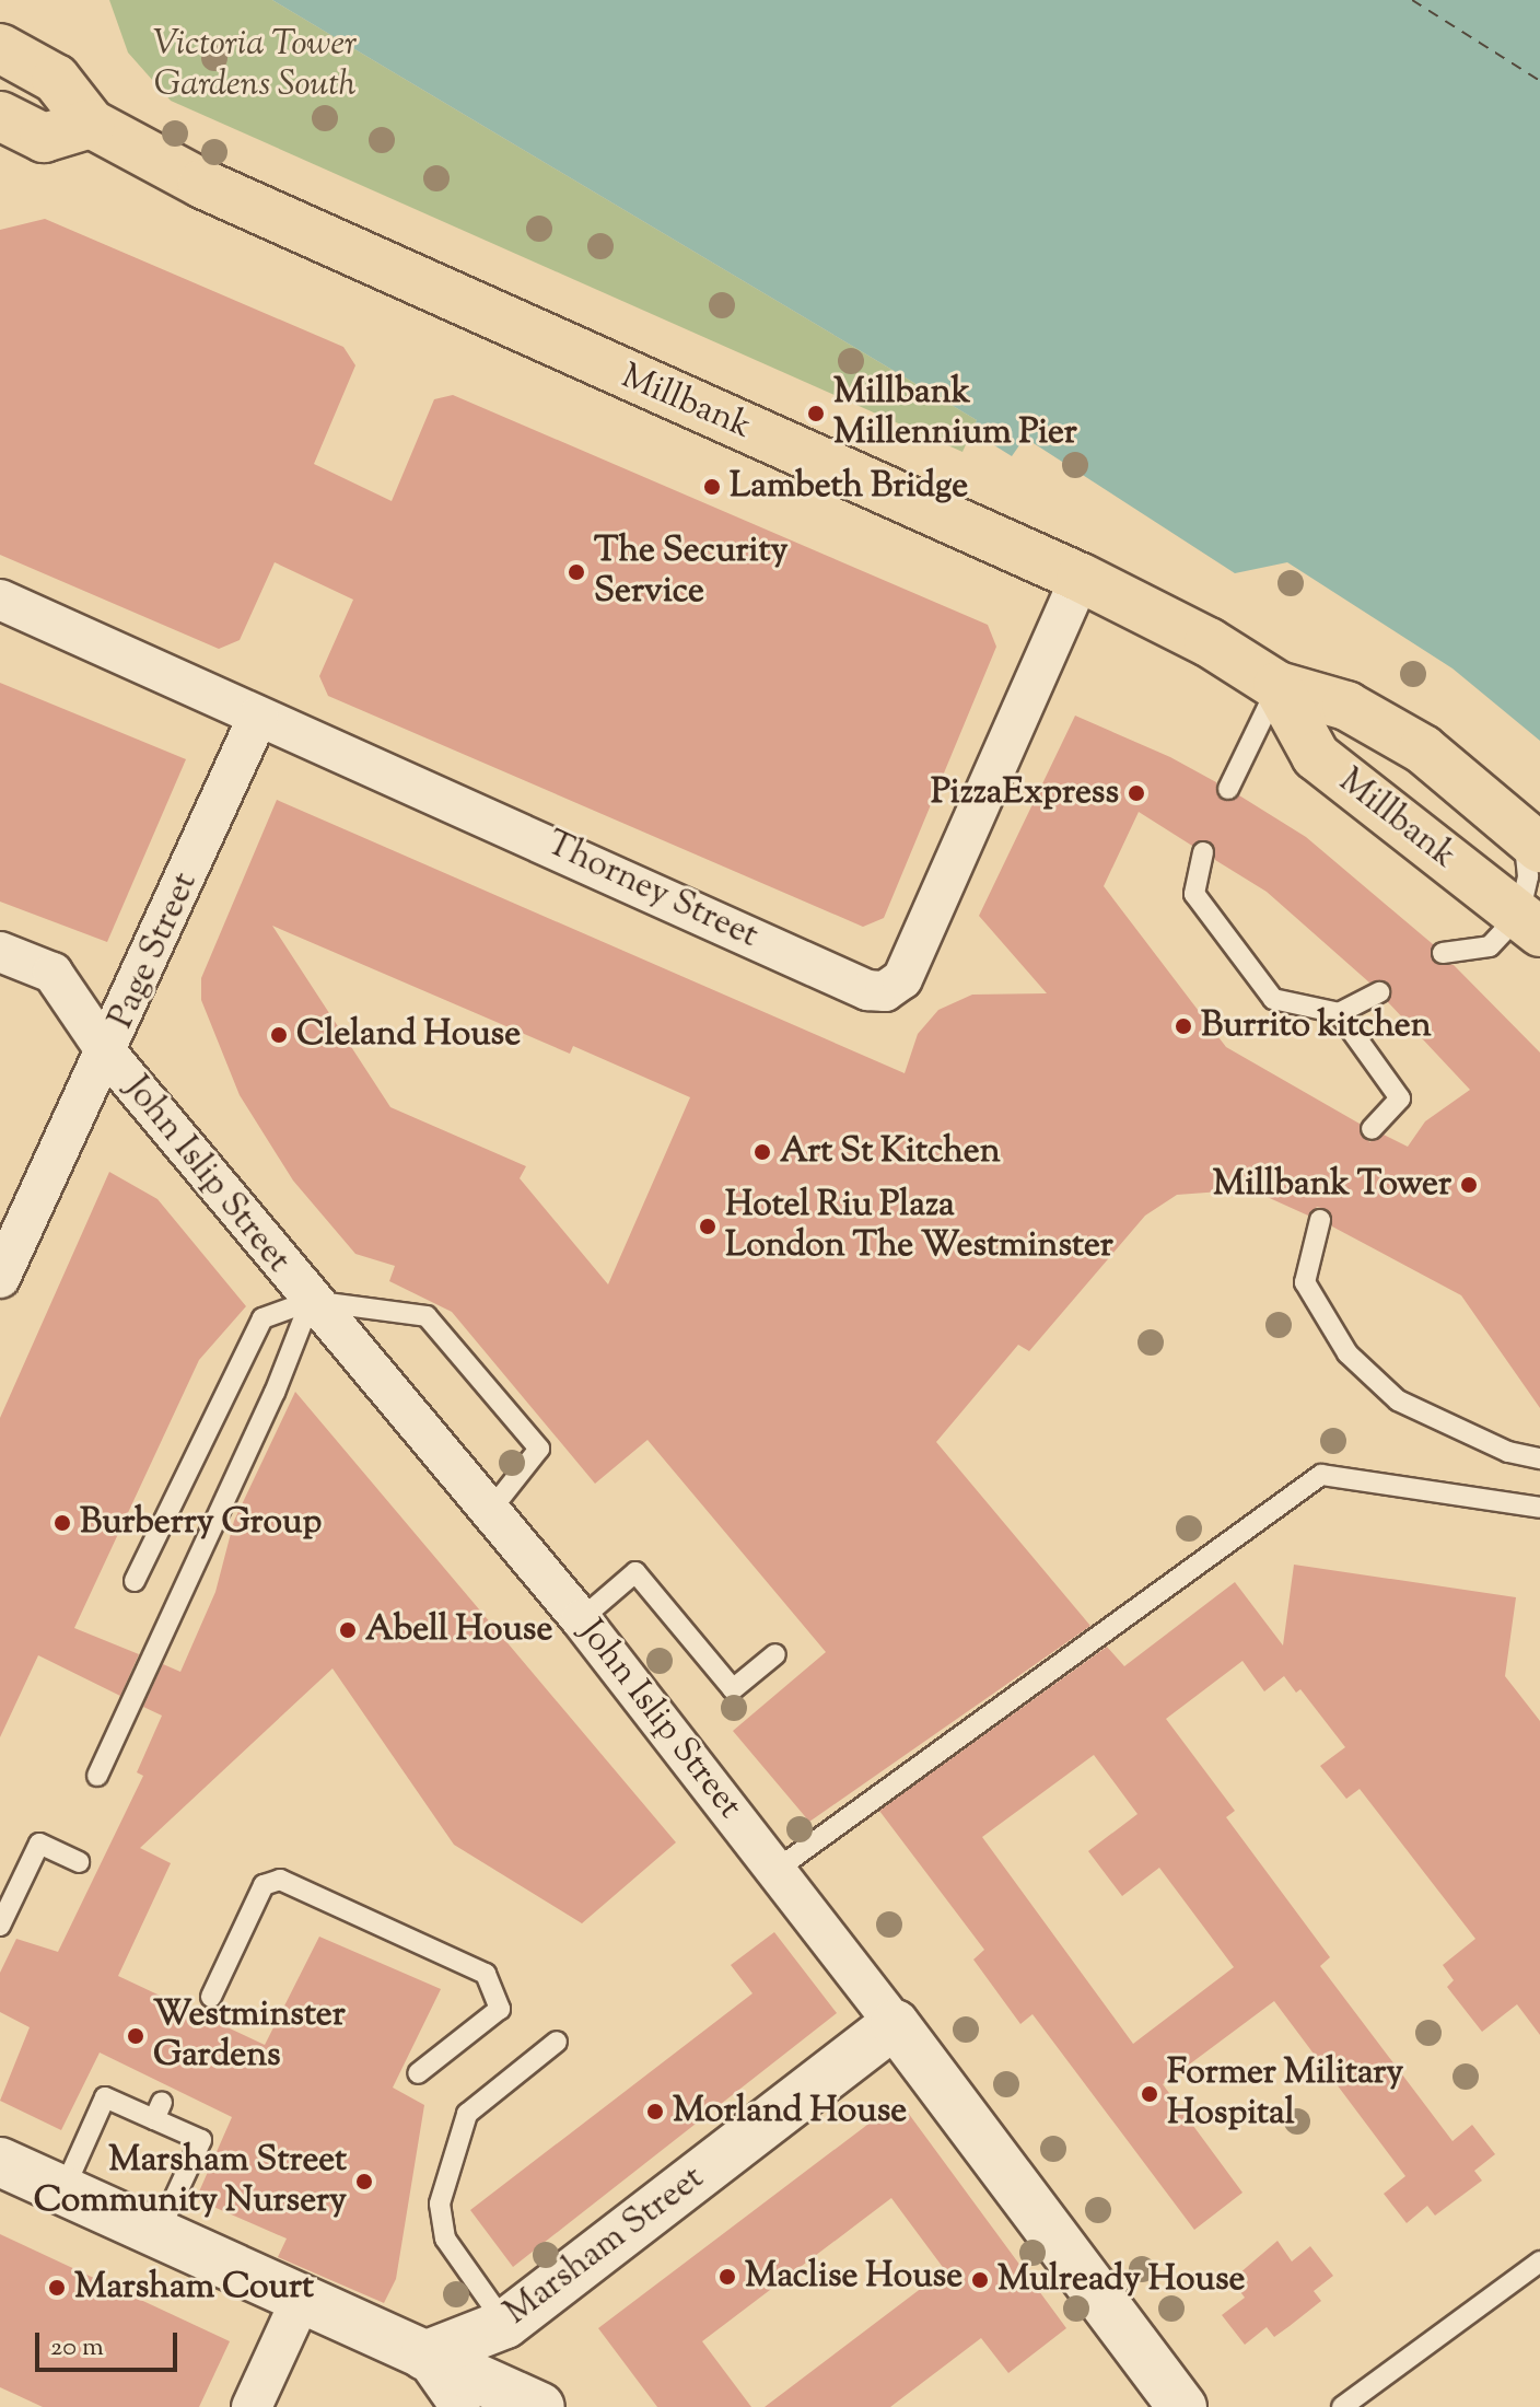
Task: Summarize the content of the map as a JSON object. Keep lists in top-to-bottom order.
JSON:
{
  "streets": {
    "main road": ["Millbank", "John Islip Street", "Marsham Street"],
    "street": ["Thorney Street", "Page Street"]
  },
  "crossings": [
    ["Millbank", "Thorney Street"],
    ["Thorney Street", "Page Street"],
    ["Page Street", "John Islip Street"],
    ["John Islip Street", "Marsham Street"]
  ],
  "parks": ["Victoria Tower Gardens South"],
  "places": [
    "Millbank Millennium Pier",
    "Lambeth Bridge",
    "The Security Service",
    "PizzaExpress",
    "Burrito kitchen",
    "Cleland House",
    "Art St Kitchen",
    "Millbank Tower",
    "Hotel Riu Plaza London The Westminster",
    "Burberry Group",
    "Abell House",
    "Westminster Gardens",
    "Former Military Hospital",
    "Morland House",
    "Marsham Street Community Nursery",
    "Maclise House",
    "Mulready House",
    "Marsham Court"
  ],
  "scale_bar": "20 m"
}
